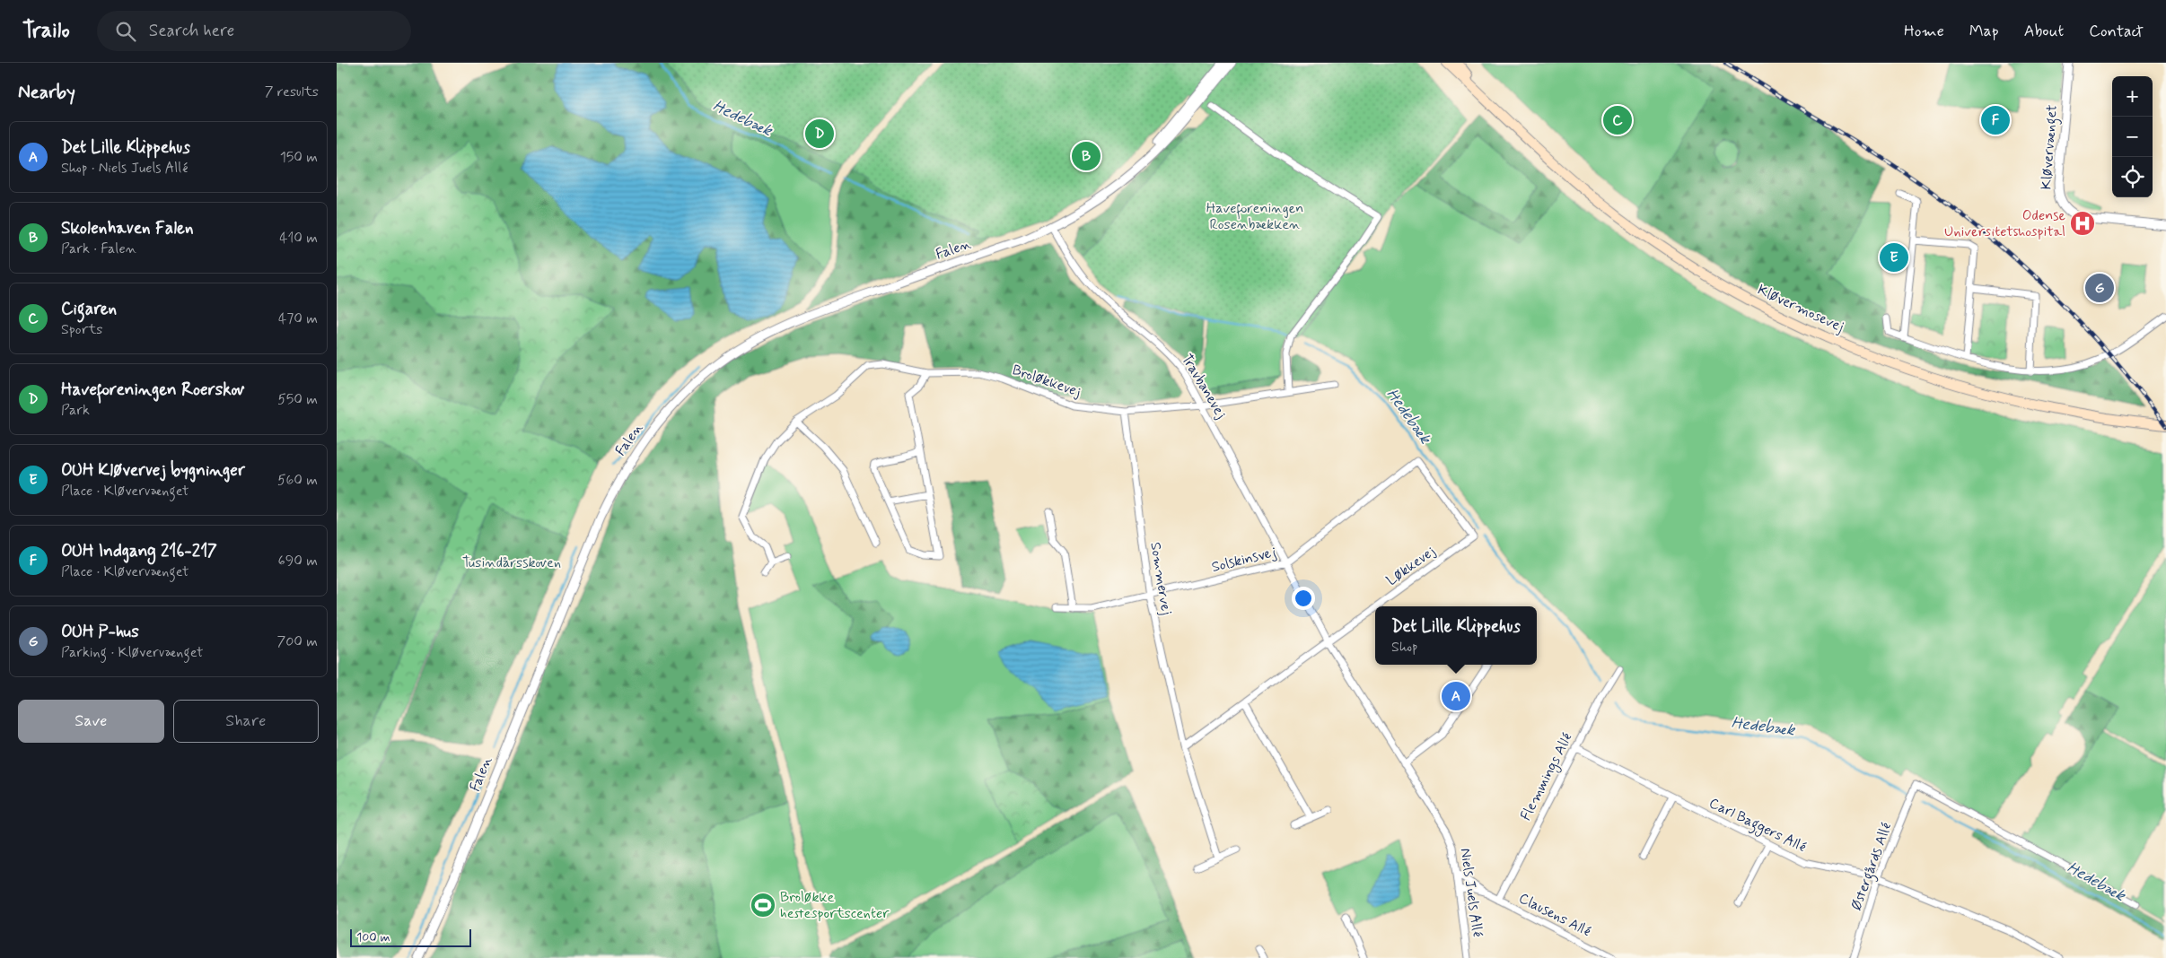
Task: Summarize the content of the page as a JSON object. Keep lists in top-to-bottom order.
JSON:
{
  "streets": {
    "main road": ["Kløvermosevej"],
    "street": [
      "Kløvervænget",
      "Falen",
      "Broløkkevej",
      "Travbanevej",
      "Solskinsvej",
      "Løkkevej",
      "Sommervej",
      "Flemmings Allé",
      "Carl Baggers Allé",
      "Østergårds Allé",
      "Niels Juels Allé",
      "Clausens Allé"
    ]
  },
  "crossings": [
    ["Falen", "Travbanevej"],
    ["Broløkkevej", "Travbanevej"],
    ["Broløkkevej", "Sommervej"],
    ["Travbanevej", "Solskinsvej"],
    ["Travbanevej", "Niels Juels Allé"],
    ["Solskinsvej", "Løkkevej"],
    ["Solskinsvej", "Sommervej"],
    ["Solskinsvej", "Niels Juels Allé"],
    ["Løkkevej", "Sommervej"],
    ["Løkkevej", "Niels Juels Allé"],
    ["Flemmings Allé", "Carl Baggers Allé"],
    ["Flemmings Allé", "Clausens Allé"],
    ["Carl Baggers Allé", "Østergårds Allé"],
    ["Niels Juels Allé", "Clausens Allé"]
  ],
  "water": ["Hedebæk"],
  "parks": ["Haveforeningen Rosenbækken", "Tusindårsskoven"],
  "places": {
    "hospital": ["Odense Universitetshospital"],
    "sports": ["Broløkke hestesportscenter"]
  },
  "scale_bar": "100 m",
  "page": {
    "header": "Trailo",
    "search": "Search here",
    "nav": [
      "Home",
      "Map",
      "About",
      "Contact"
    ],
    "heading": ["Nearby", "7 results"],
    "map_buttons": ["+", "−"],
    "pins": [
      "C",
      "F",
      "D",
      "B",
      "E",
      "G",
      "A"
    ],
    "list": [
      {
        "mark": "A",
        "name": "Det Lille Klippehus",
        "note": "Shop · Niels Juels Allé",
        "value": "150 m"
      },
      {
        "mark": "B",
        "name": "Skolenhaven Falen",
        "note": "Park · Falen",
        "value": "410 m"
      },
      {
        "mark": "C",
        "name": "Cigaren",
        "note": "Sports",
        "value": "470 m"
      },
      {
        "mark": "D",
        "name": "Haveforeningen Roerskov",
        "note": "Park",
        "value": "550 m"
      },
      {
        "mark": "E",
        "name": "OUH Kløvervej bygninger",
        "note": "Place · Kløvervænget",
        "value": "560 m"
      },
      {
        "mark": "F",
        "name": "OUH Indgang 216-217",
        "note": "Place · Kløvervænget",
        "value": "690 m"
      },
      {
        "mark": "G",
        "name": "OUH P-hus",
        "note": "Parking · Kløvervænget",
        "value": "700 m"
      }
    ],
    "popup": ["Det Lille Klippehus", "Shop"],
    "buttons": ["Save", "Share"],
    "scale": "100 m"
  }
}
